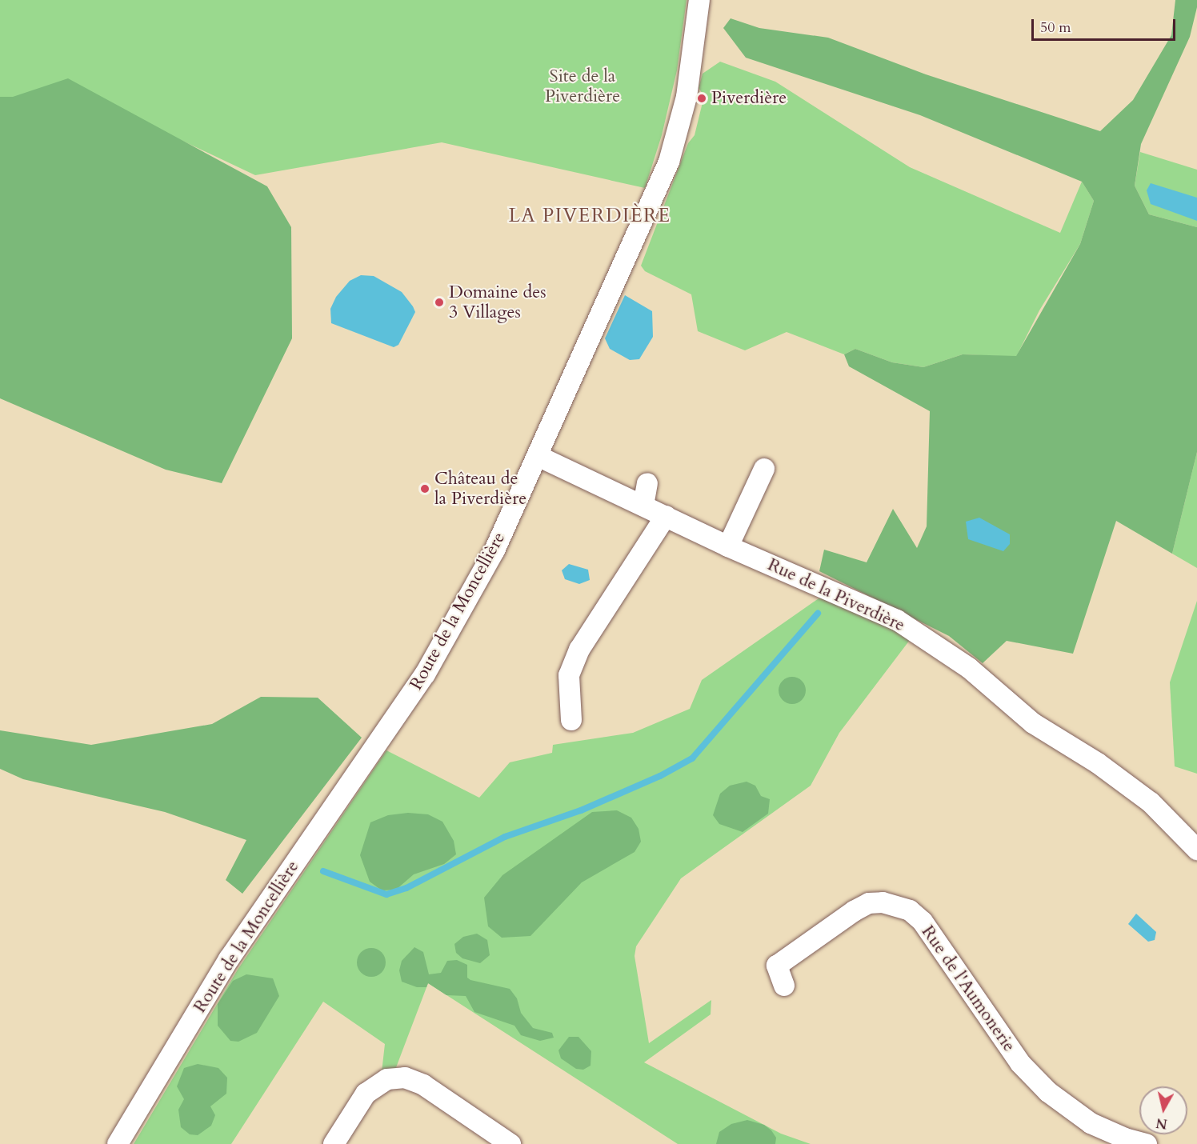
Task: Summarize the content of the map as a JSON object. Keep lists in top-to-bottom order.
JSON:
{
  "streets": {
    "street": ["Rue de la Piverdière", "Route de la Moncellière", "Rue de l'Aumonerie"]
  },
  "crossings": [
    ["Rue de la Piverdière", "Route de la Moncellière"]
  ],
  "districts": ["LA PIVERDIÈRE"],
  "parks": ["Site de la Piverdière"],
  "places": ["Piverdière", "Domaine des 3 Villages", "Château de la Piverdière"],
  "scale_bar": "50 m",
  "north": "bottom"
}
